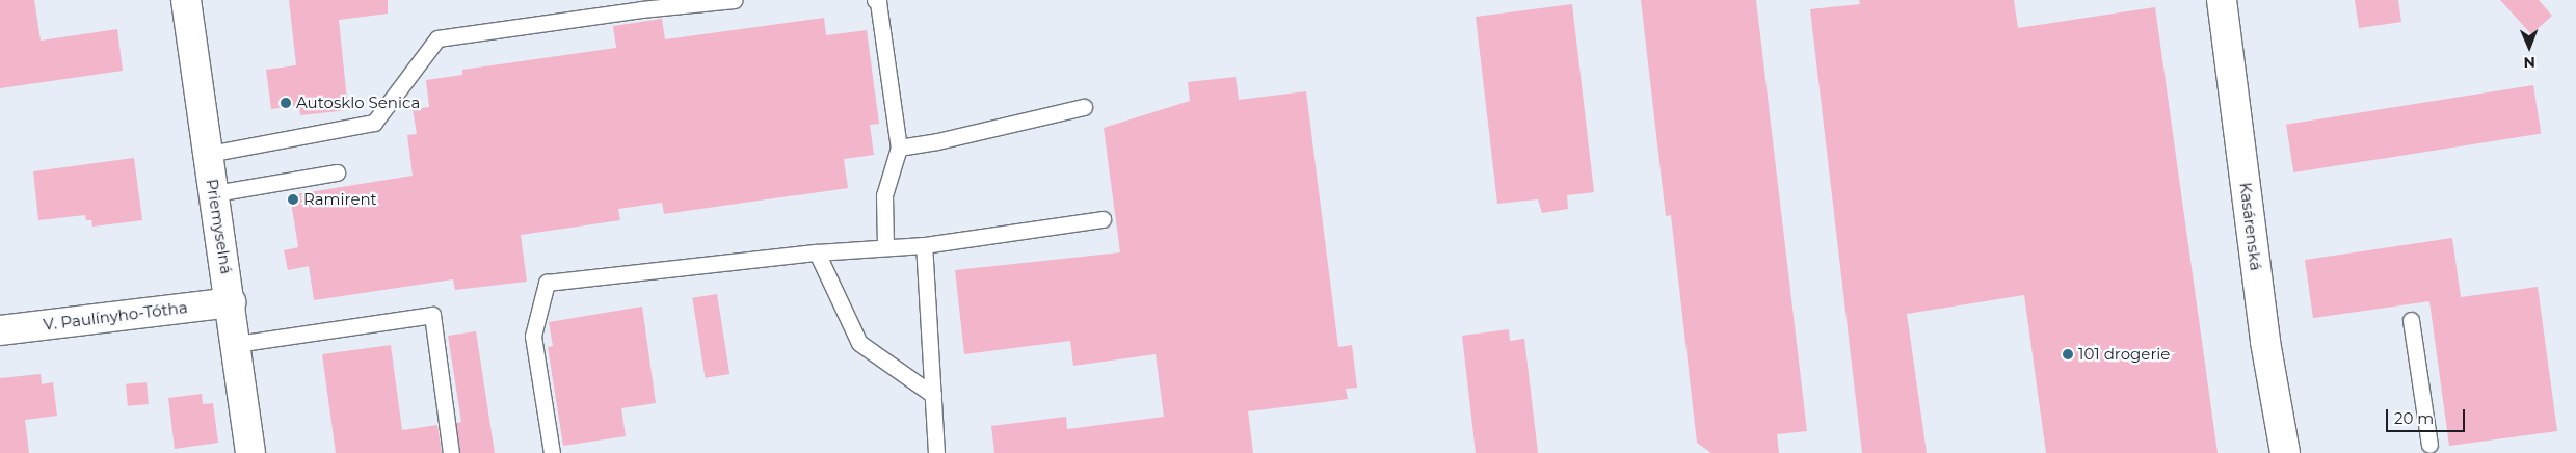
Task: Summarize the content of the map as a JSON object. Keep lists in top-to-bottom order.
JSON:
{
  "streets": {
    "street": ["Priemyselná", "Kasárenská", "V. Paulínyho-Tótha"]
  },
  "crossings": [
    ["Priemyselná", "V. Paulínyho-Tótha"]
  ],
  "places": ["Autosklo Senica", "Ramirent", "101 drogerie"],
  "scale_bar": "20 m",
  "north": "bottom"
}
